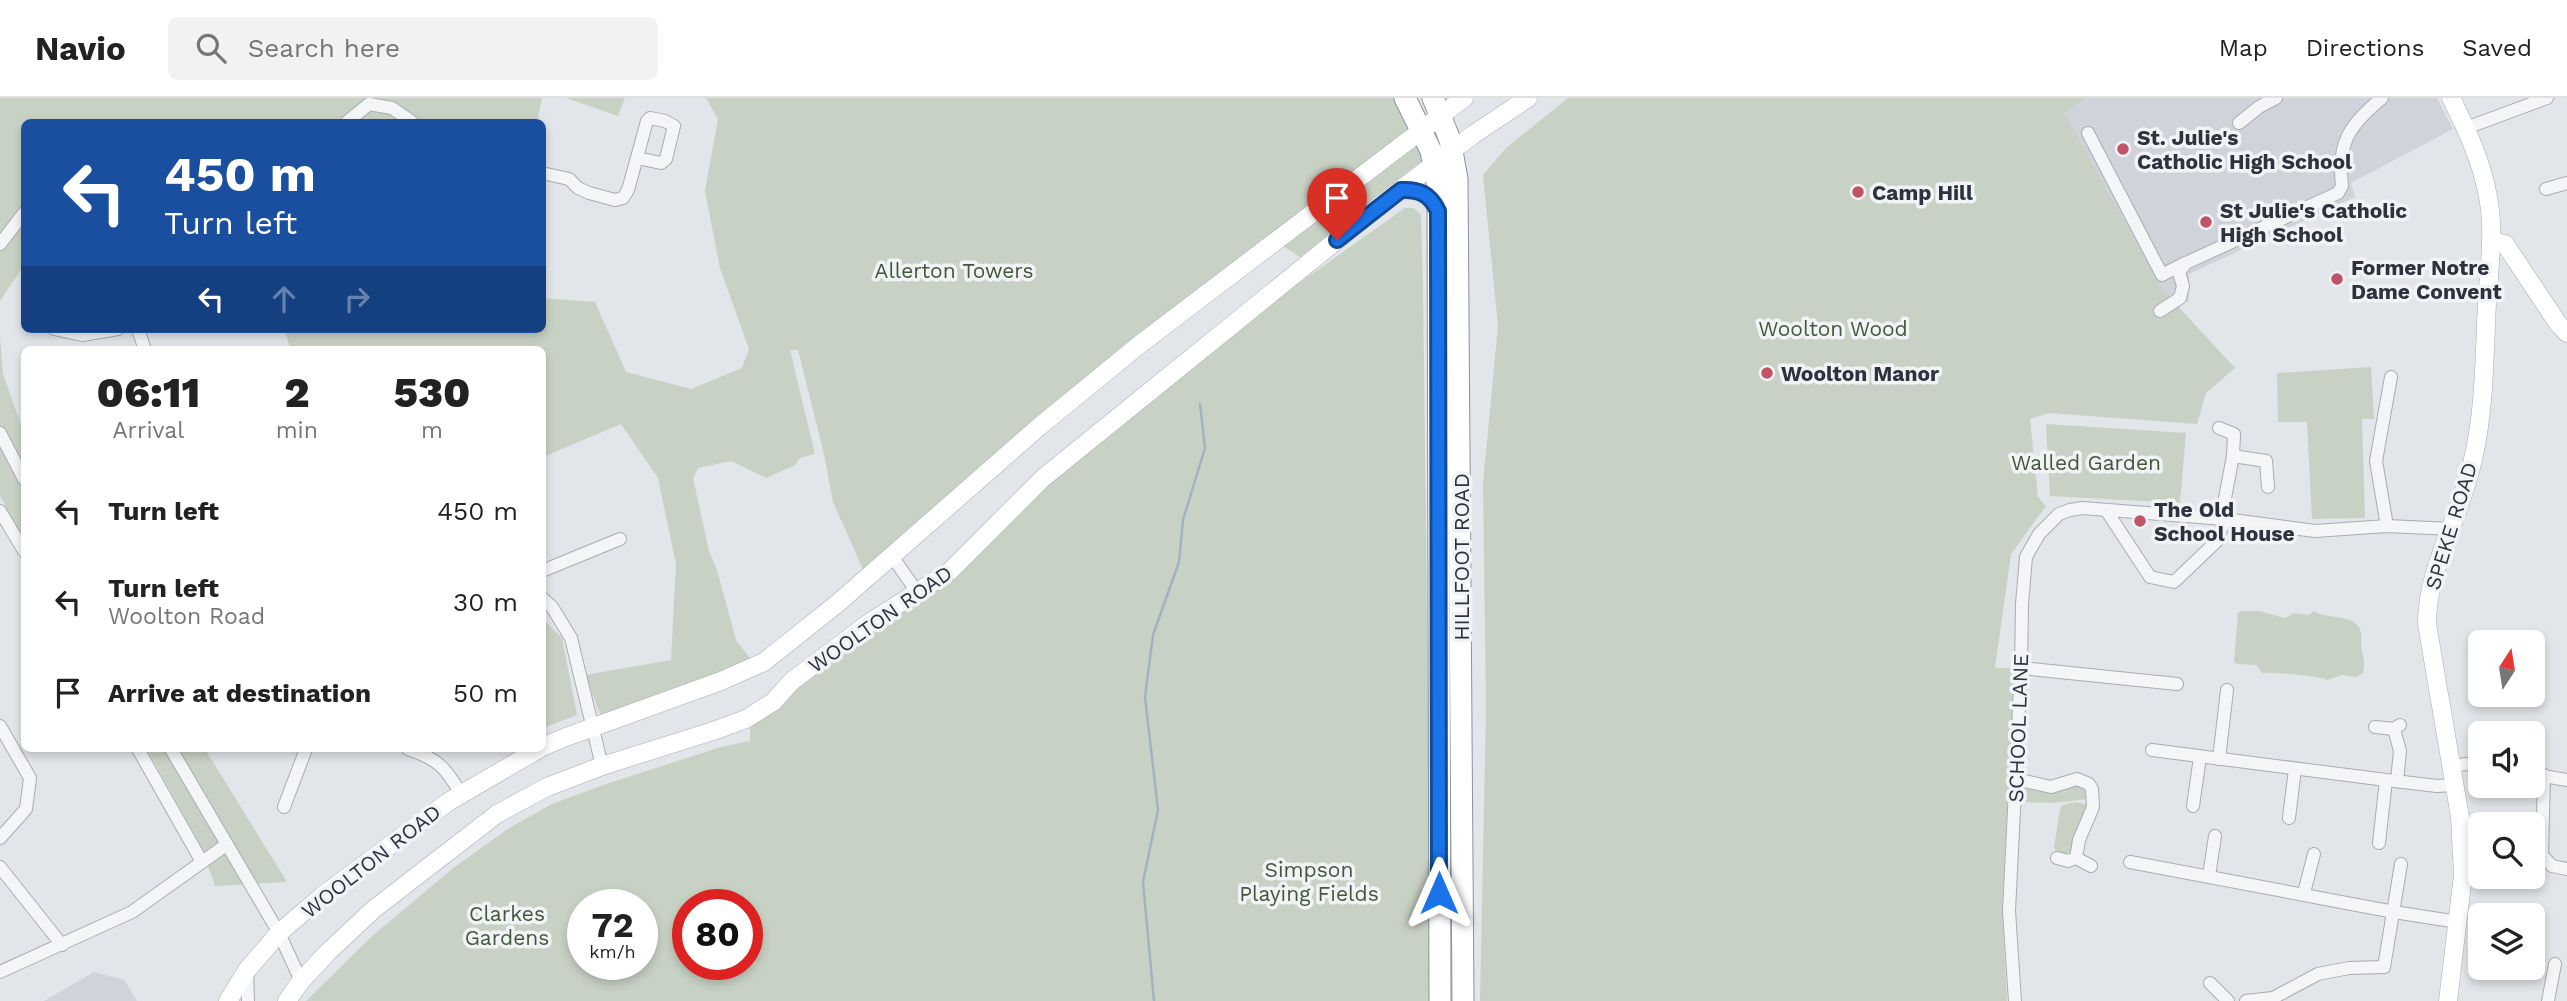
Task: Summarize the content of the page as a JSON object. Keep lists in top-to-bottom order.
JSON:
{
  "streets": {
    "highway": ["HILLFOOT ROAD"],
    "main road": ["SPEKE ROAD", "WOOLTON ROAD"],
    "street": ["SCHOOL LANE"]
  },
  "crossings": [
    ["SPEKE ROAD", "SCHOOL LANE"],
    ["HILLFOOT ROAD", "WOOLTON ROAD"]
  ],
  "parks": [
    "Allerton Towers",
    "Woolton Wood",
    "Walled Garden",
    "Simpson Playing Fields",
    "Clarkes Gardens"
  ],
  "places": [
    "St. Julie's Catholic High School",
    "Camp Hill",
    "St Julie's Catholic High School",
    "Former Notre Dame Convent",
    "Woolton Manor",
    "The Old School House"
  ],
  "north": "top",
  "page": {
    "header": "Navio",
    "search": "Search here",
    "nav": ["Map", "Directions", "Saved"],
    "turn": ["450 m", "Turn left"],
    "eta": [
      "06:11",
      "Arrival",
      "2",
      "min",
      "530",
      "m"
    ],
    "list": [
      {
        "name": "Turn left",
        "value": "450 m"
      },
      {
        "name": "Turn left",
        "note": "Woolton Road",
        "value": "30 m"
      },
      {
        "name": "Arrive at destination",
        "value": "50 m"
      }
    ],
    "speed": "72 km/h",
    "limit": "80"
  }
}
